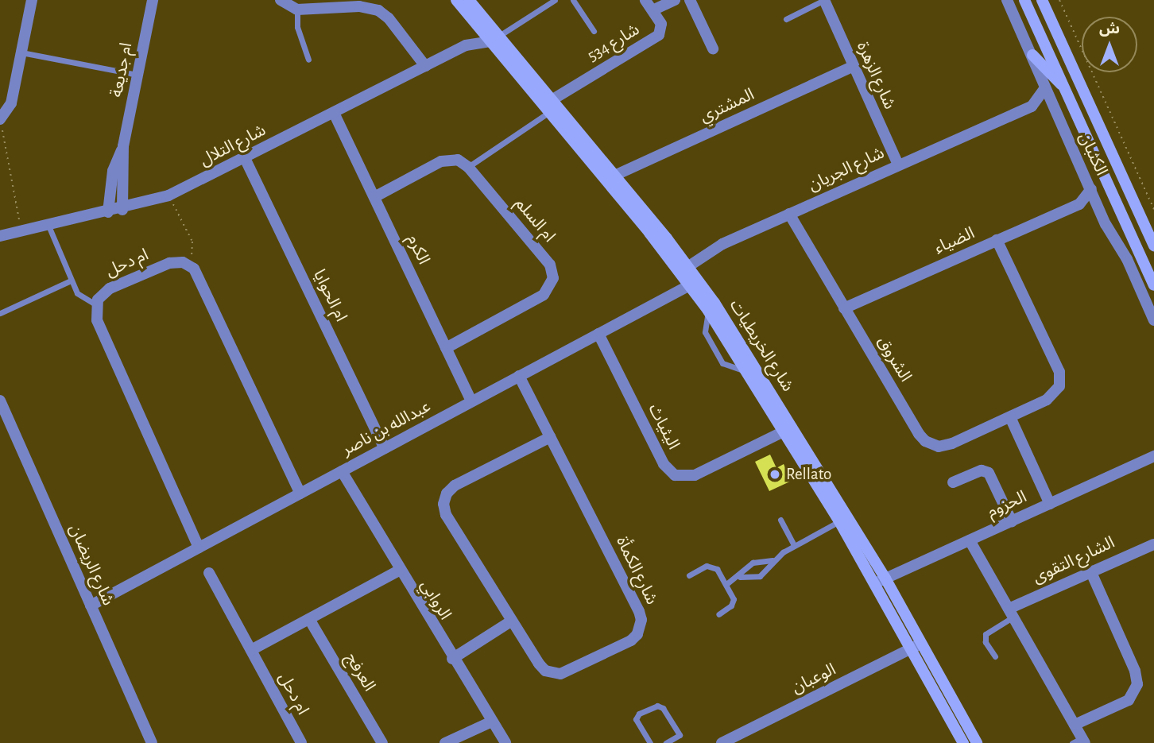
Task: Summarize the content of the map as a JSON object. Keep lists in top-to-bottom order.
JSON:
{
  "streets": {
    "street": [
      "شارع 534",
      "ام جديعة",
      "شارع الزهرة",
      "المشتري",
      "شارع التلال",
      "الكثبان",
      "شارع الجريان",
      "ام السلم",
      "الضياء",
      "الكرم",
      "ام دحل",
      "ام الحوايا",
      "شارع الخريطيات",
      "الشروق",
      "اليثياث",
      "عبدالله بن ناصر",
      "الحزوم",
      "الشارع التقوى",
      "شارع الريضان",
      "شارع الكمأة",
      "الروابي",
      "العرفج",
      "الوعبان"
    ]
  },
  "crossings": [
    ["شارع 534", "شارع الخريطيات"],
    ["ام جديعة", "شارع التلال"],
    ["شارع الزهرة", "المشتري"],
    ["شارع الزهرة", "شارع الجريان"],
    ["المشتري", "شارع الخريطيات"],
    ["شارع التلال", "الكرم"],
    ["شارع التلال", "ام الحوايا"],
    ["شارع التلال", "شارع الخريطيات"],
    ["الكثبان", "شارع الجريان"],
    ["الكثبان", "الضياء"],
    ["شارع الجريان", "شارع الخريطيات"],
    ["شارع الجريان", "الشروق"],
    ["ام السلم", "الكرم"],
    ["الضياء", "الشروق"],
    ["الكرم", "عبدالله بن ناصر"],
    ["ام الحوايا", "عبدالله بن ناصر"],
    ["شارع الخريطيات", "اليثياث"],
    ["شارع الخريطيات", "عبدالله بن ناصر"],
    ["شارع الخريطيات", "الحزوم"],
    ["شارع الخريطيات", "الوعبان"],
    ["اليثياث", "عبدالله بن ناصر"],
    ["عبدالله بن ناصر", "شارع الريضان"],
    ["عبدالله بن ناصر", "شارع الكمأة"],
    ["عبدالله بن ناصر", "الروابي"]
  ],
  "places": ["Rellato"],
  "north": "top"
}
